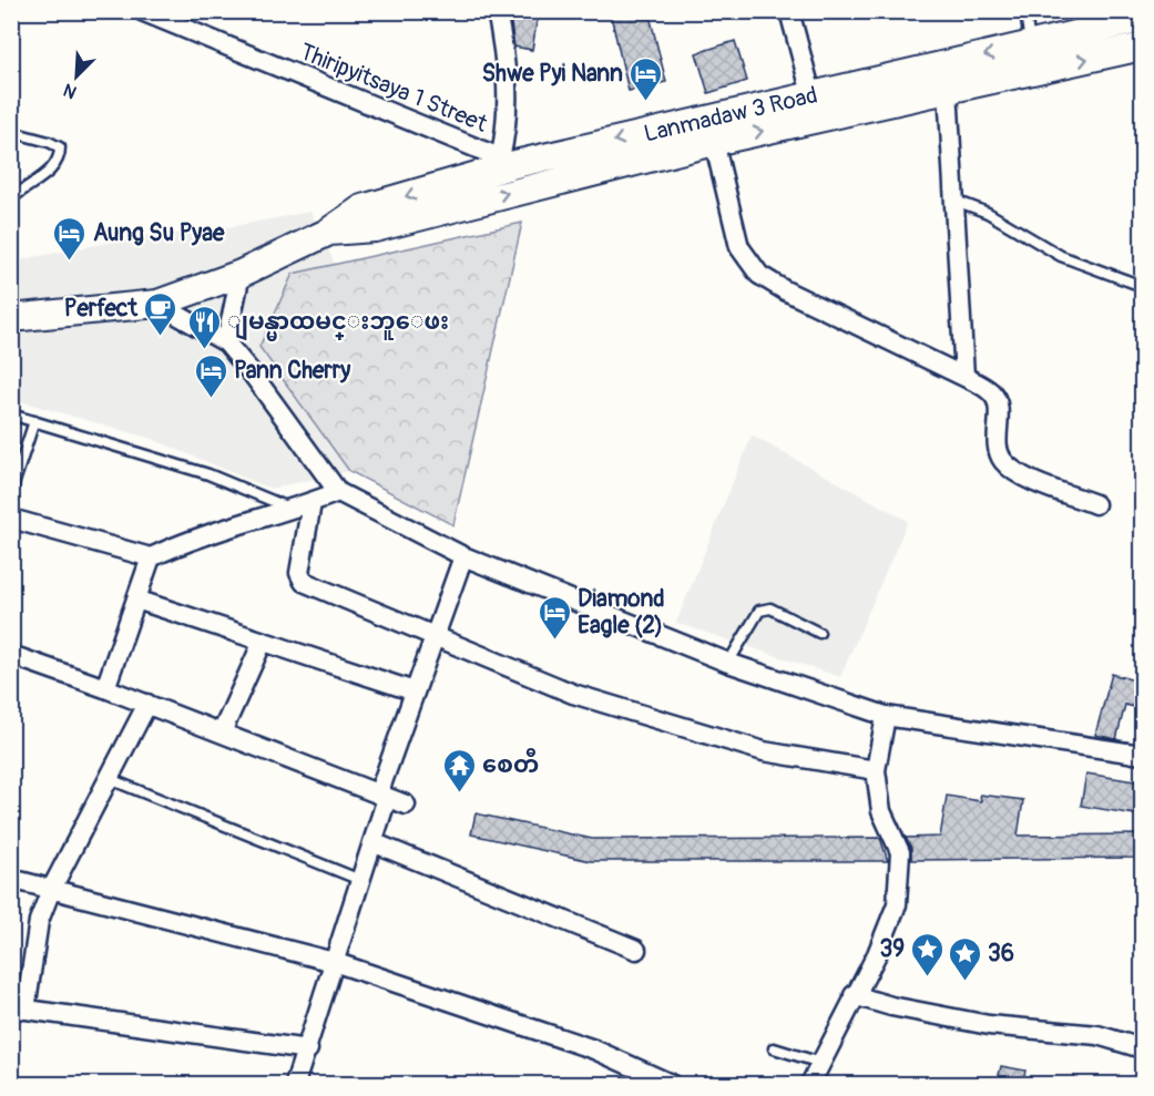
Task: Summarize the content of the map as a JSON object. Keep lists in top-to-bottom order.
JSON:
{
  "streets": {
    "main road": ["Lanmadaw 3 Road"],
    "street": ["Thiripyitsaya 1 Street"]
  },
  "crossings": [
    ["Thiripyitsaya 1 Street", "Lanmadaw 3 Road"]
  ],
  "places": {
    "hotel": [
      "Shwe Pyi Nann",
      "Aung Su Pyae",
      "Pann Cherry",
      "Diamond Eagle (2)"
    ],
    "cafe": ["Perfect"],
    "restaurant": ["ျမန္မာထမင္းဘူေဖး"],
    "temple": ["စေတီ"],
    "place": ["39", "36"]
  },
  "north": "bottom left"
}
